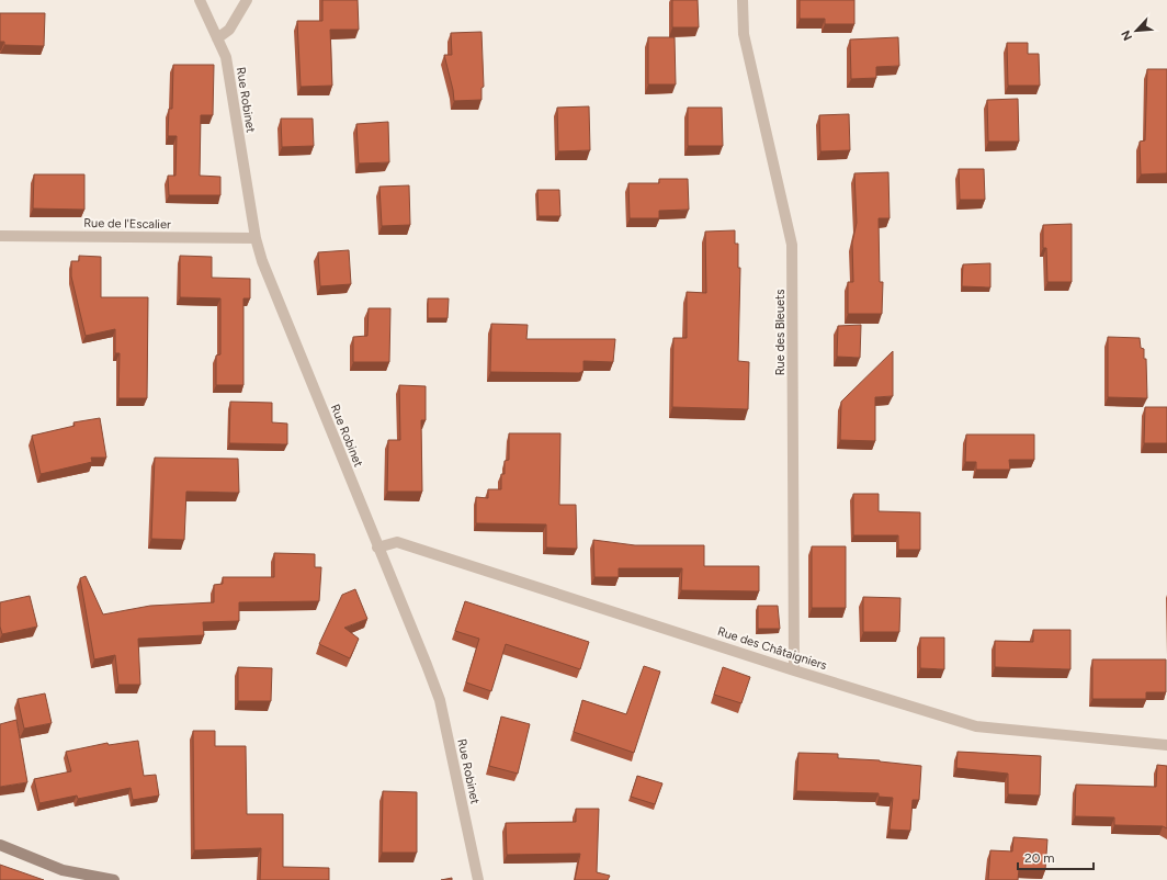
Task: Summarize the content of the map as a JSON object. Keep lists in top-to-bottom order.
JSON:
{
  "streets": {
    "street": [
      "Rue Robinet",
      "Rue de l'Escalier",
      "Rue des Bleuets",
      "Rue des Châtaigniers"
    ]
  },
  "crossings": [
    ["Rue Robinet", "Rue de l'Escalier"],
    ["Rue Robinet", "Rue des Châtaigniers"],
    ["Rue des Bleuets", "Rue des Châtaigniers"]
  ],
  "scale_bar": "20 m",
  "north": "bottom left"
}
